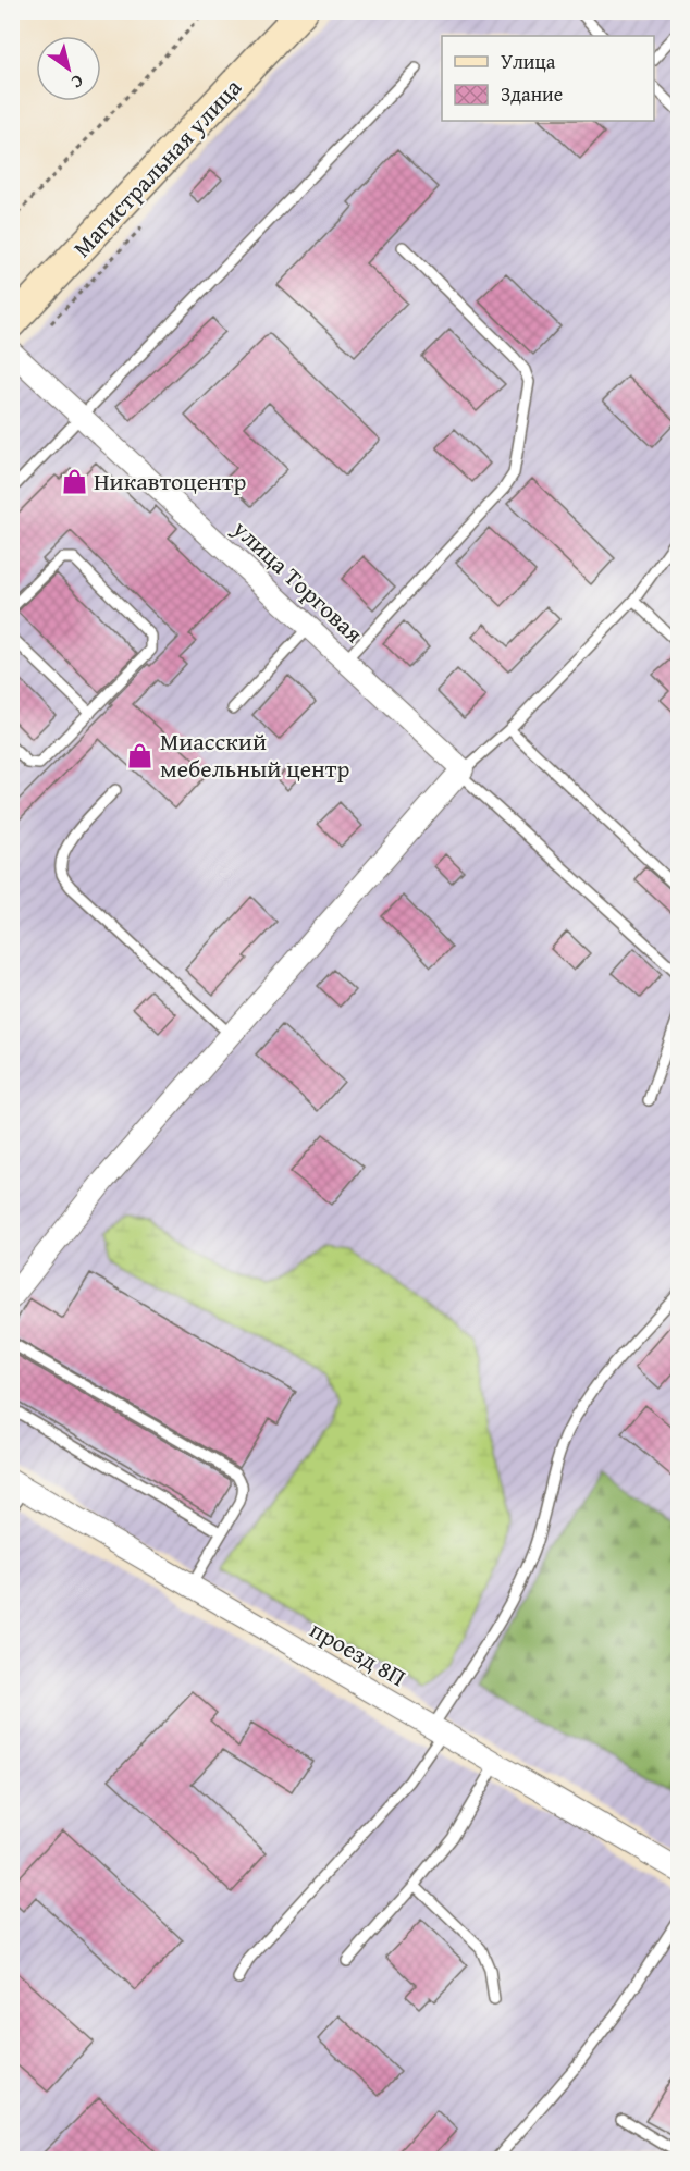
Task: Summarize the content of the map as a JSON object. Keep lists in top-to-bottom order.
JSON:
{
  "streets": {
    "main road": ["Магистральная улица"],
    "street": ["улица Торговая", "проезд 8П"]
  },
  "places": {
    "shop": ["Никавтоцентр", "Миасский мебельный центр"]
  },
  "legend": ["Улица", "Здание"],
  "north": "bottom right"
}
